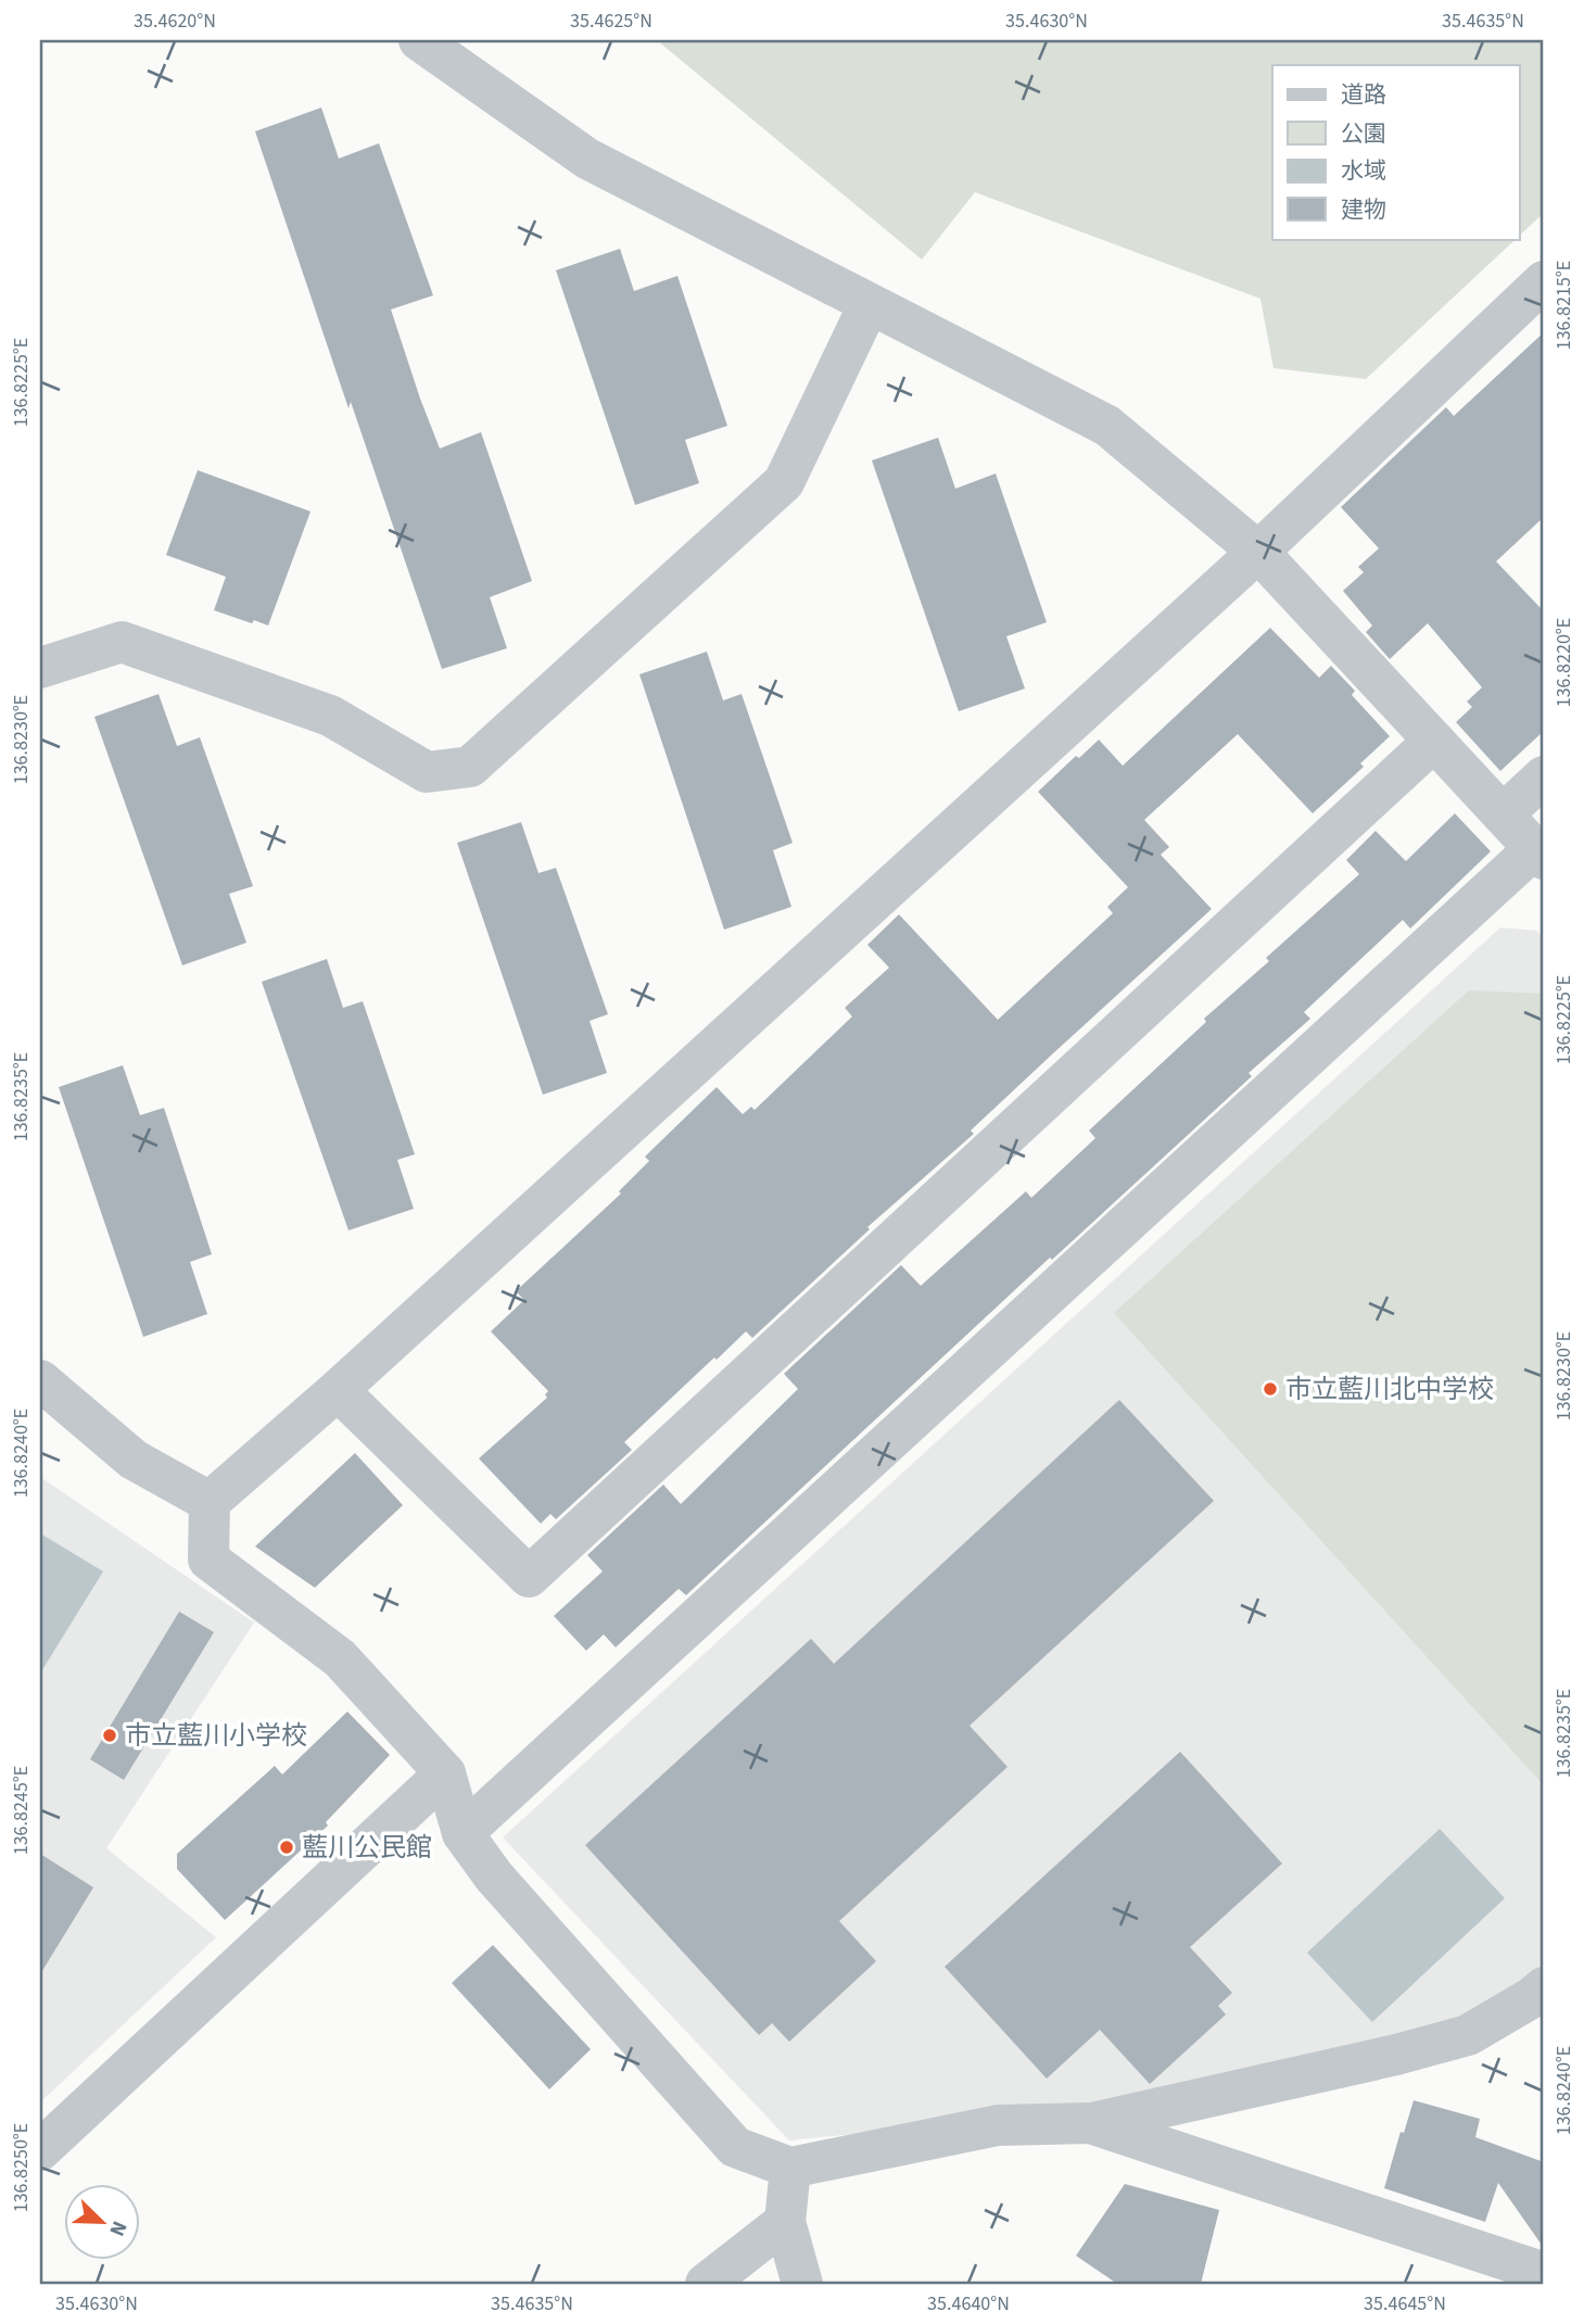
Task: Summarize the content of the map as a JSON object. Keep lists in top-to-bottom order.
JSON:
{
  "places": ["市立藍川北中学校", "市立藍川小学校", "藍川公民館"],
  "legend": [
    "道路",
    "公園",
    "水域",
    "建物"
  ],
  "north": "bottom right",
  "coordinates": [
    "35.4620°N",
    "35.4625°N",
    "35.4630°N",
    "35.4635°N",
    "136.8215°E",
    "136.8225°E",
    "136.8220°E",
    "136.8230°E",
    "136.8235°E",
    "136.8240°E",
    "136.8245°E",
    "136.8250°E",
    "35.4640°N",
    "35.4645°N"
  ]
}
